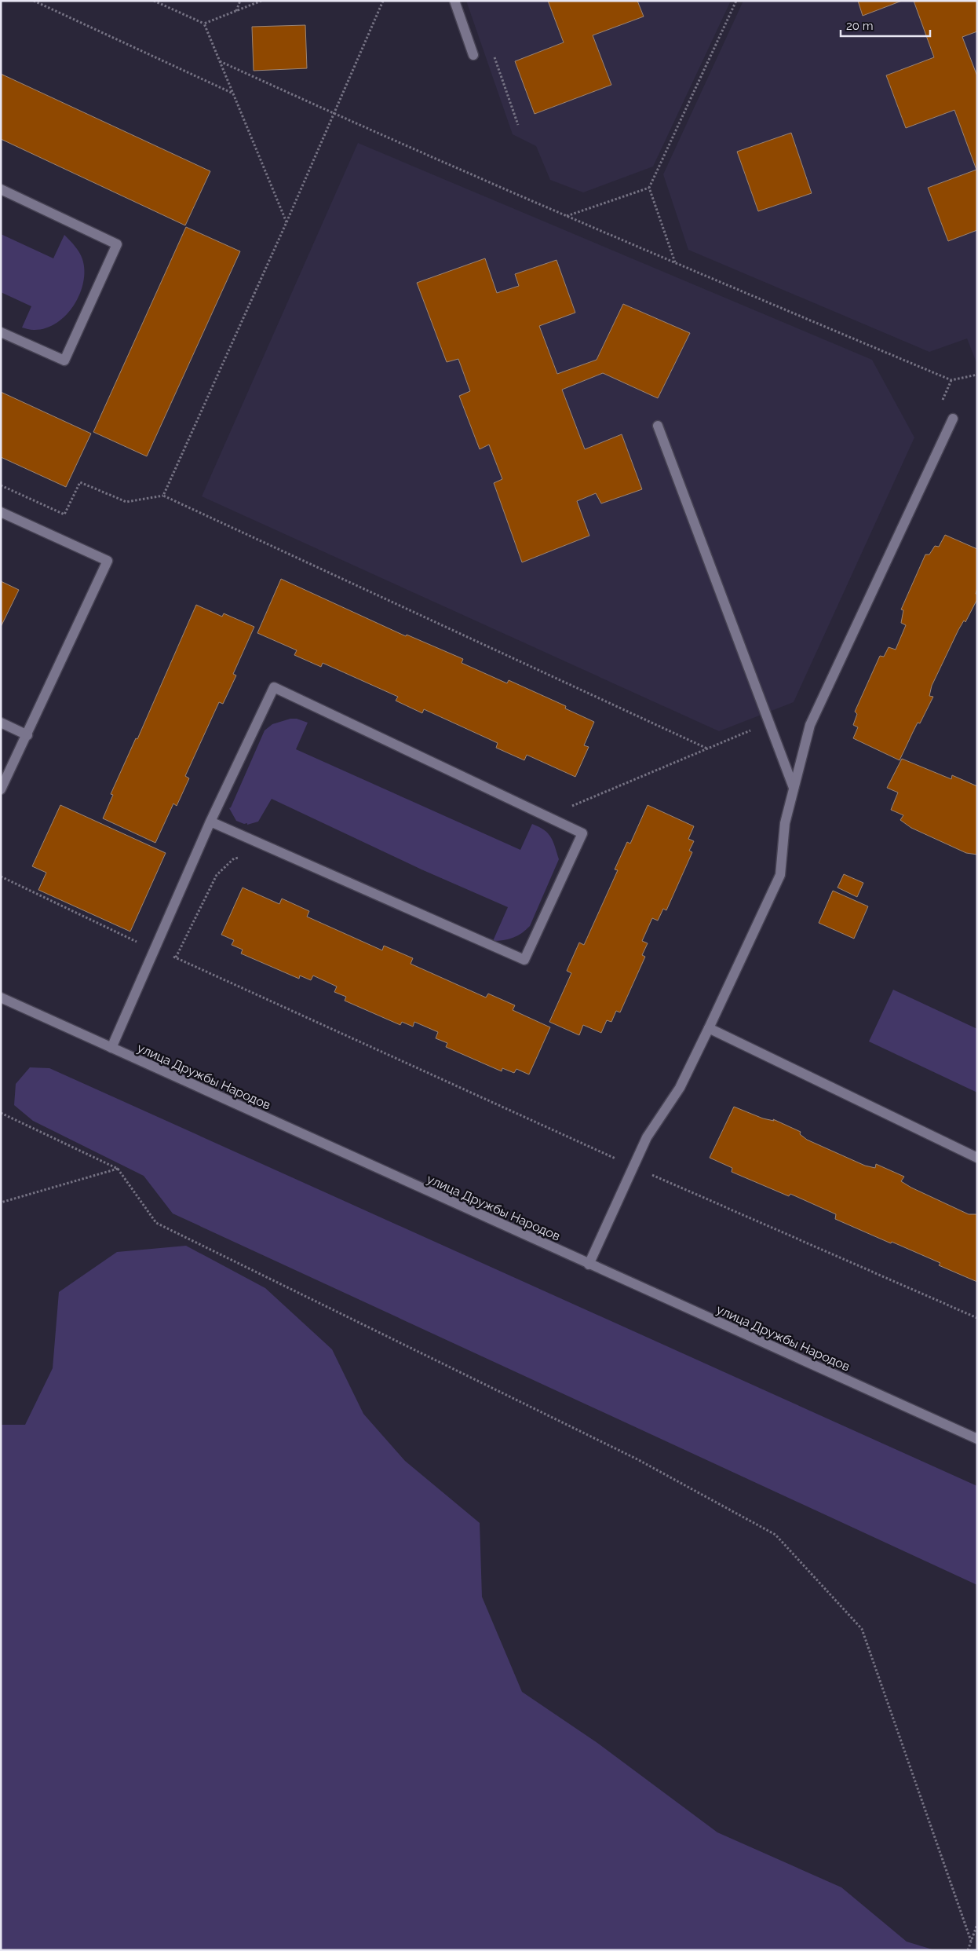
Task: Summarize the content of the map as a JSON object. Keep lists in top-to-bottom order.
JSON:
{
  "streets": {
    "street": ["улица Дружбы Народов"]
  },
  "scale_bar": "20 m"
}
